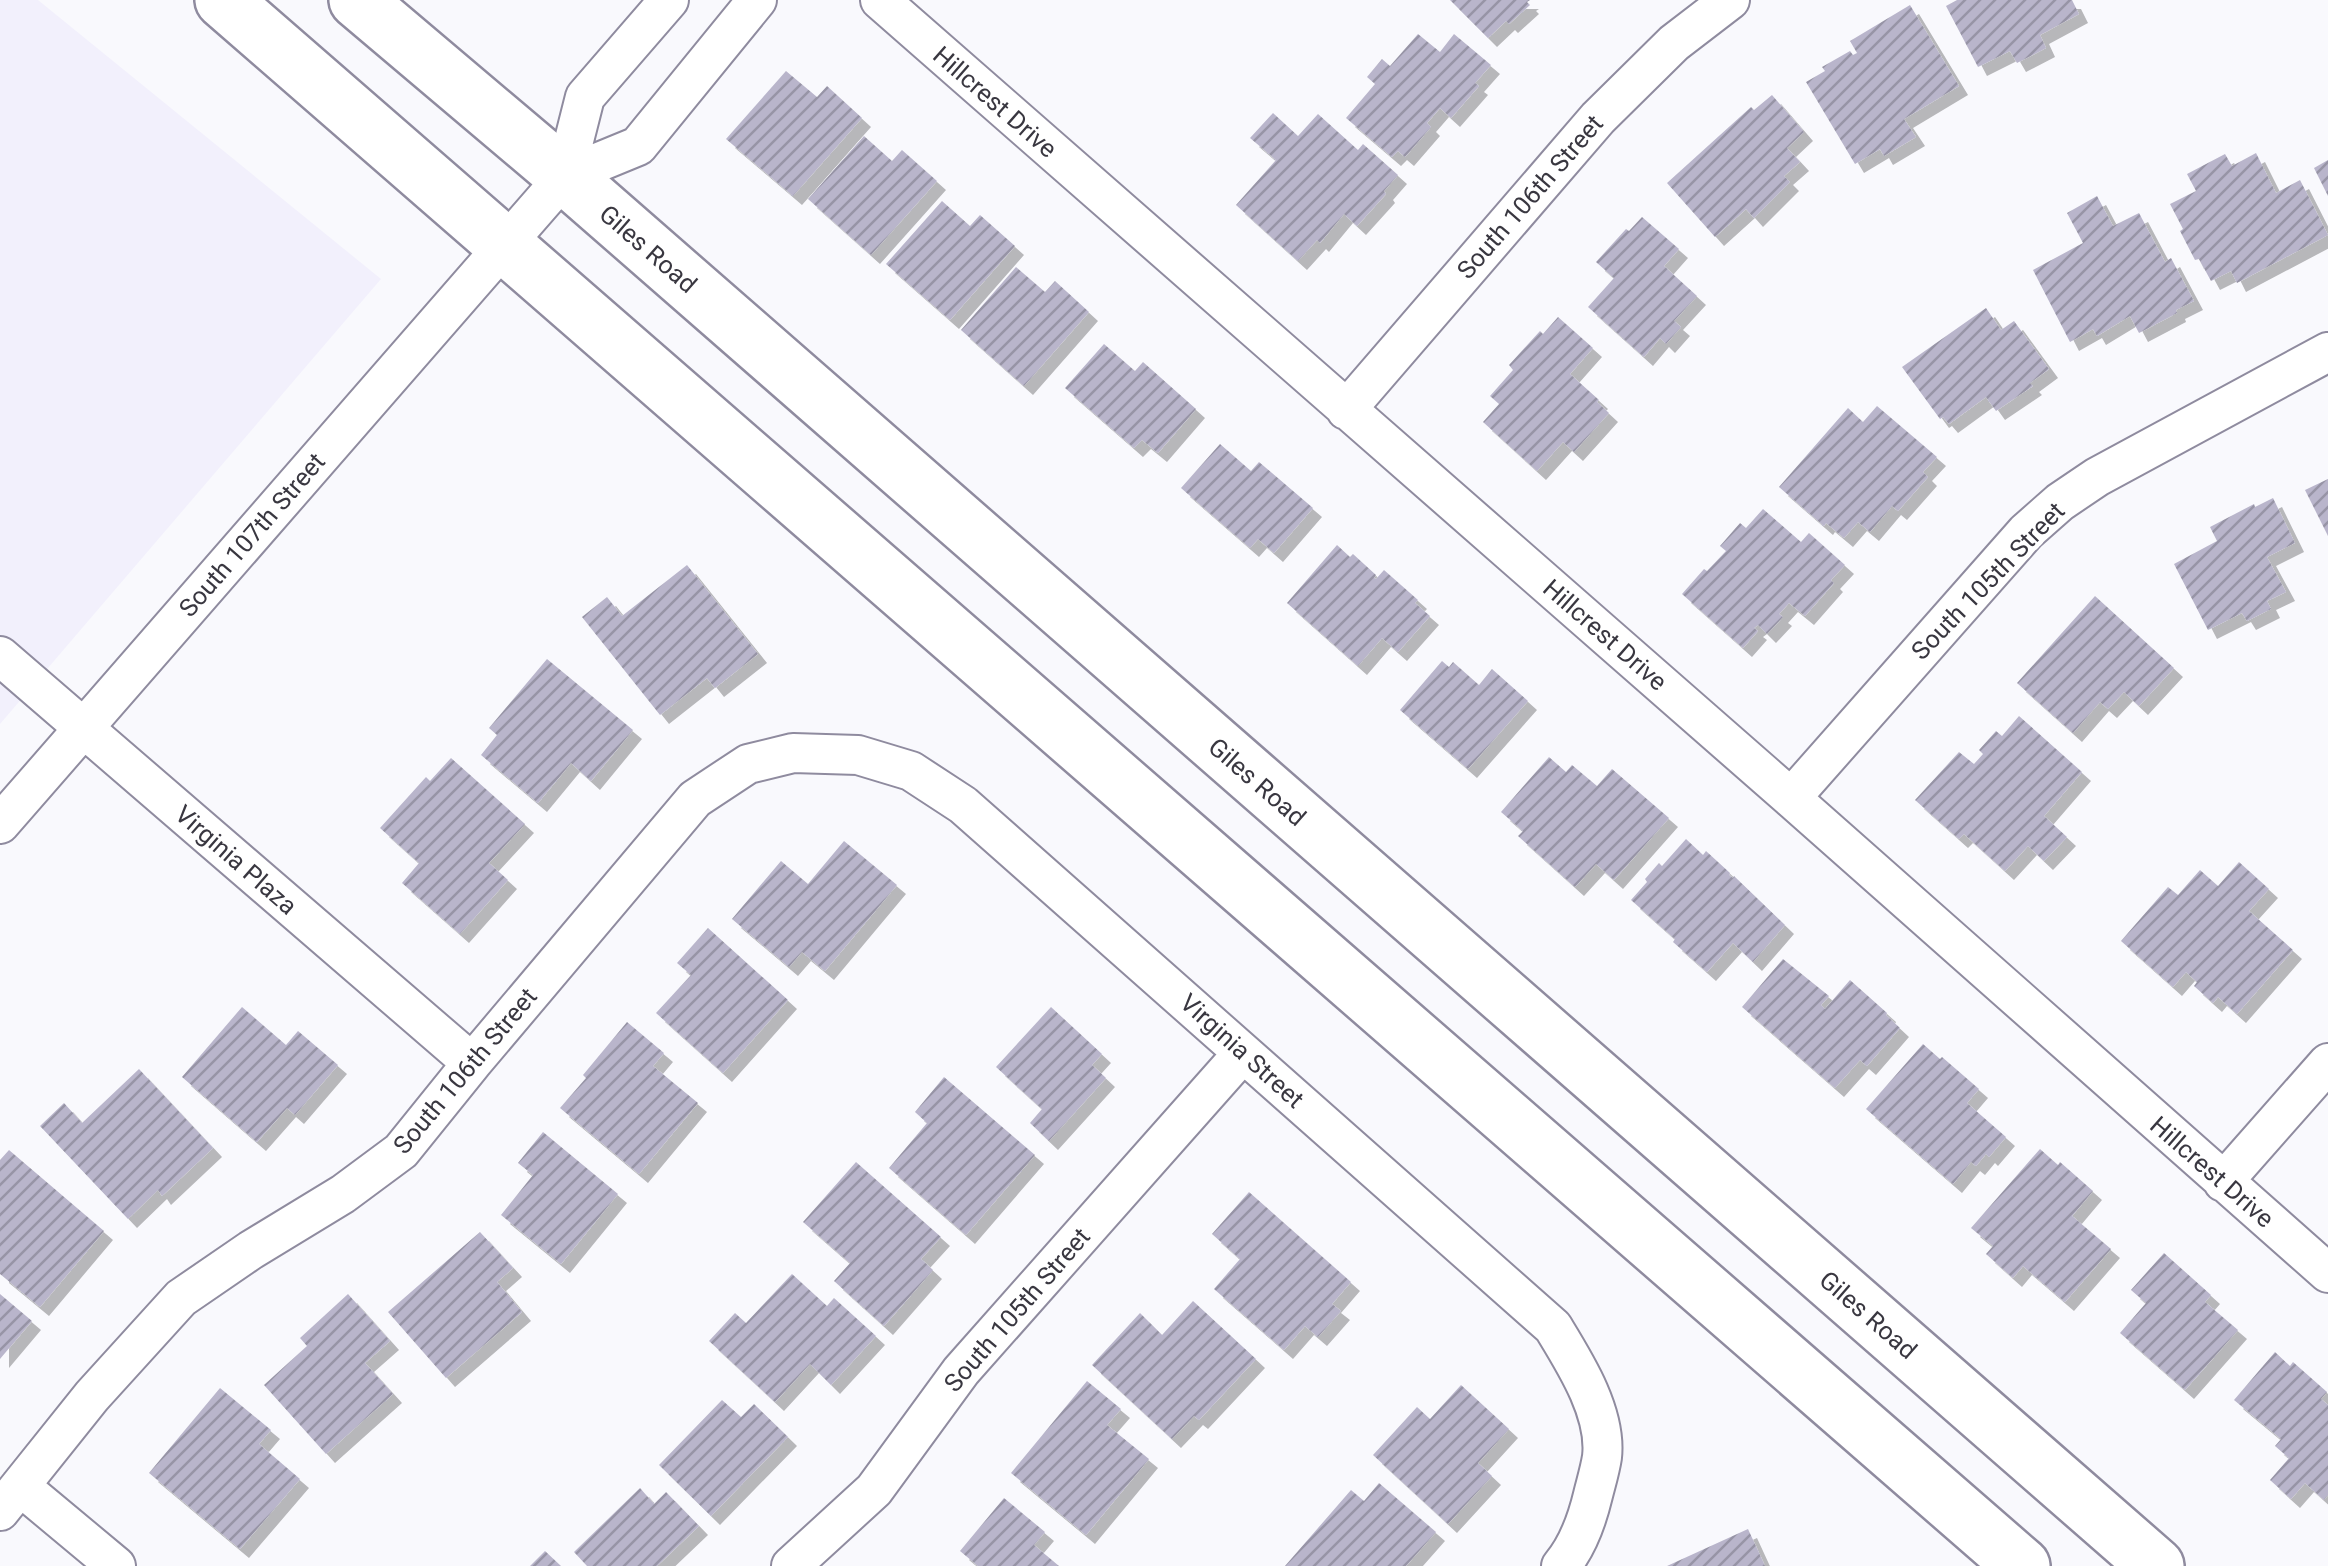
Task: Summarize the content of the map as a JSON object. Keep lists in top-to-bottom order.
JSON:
{
  "streets": {
    "main road": ["Giles Road"],
    "street": [
      "Hillcrest Drive",
      "South 106th Street",
      "South 107th Street",
      "South 105th Street",
      "Virginia Plaza",
      "Virginia Street"
    ]
  },
  "crossings": [
    ["Hillcrest Drive", "South 106th Street"],
    ["Hillcrest Drive", "South 105th Street"],
    ["South 106th Street", "Virginia Plaza"],
    ["South 106th Street", "Virginia Street"],
    ["Giles Road", "South 107th Street"],
    ["South 107th Street", "Virginia Plaza"],
    ["South 105th Street", "Virginia Street"]
  ]
}
